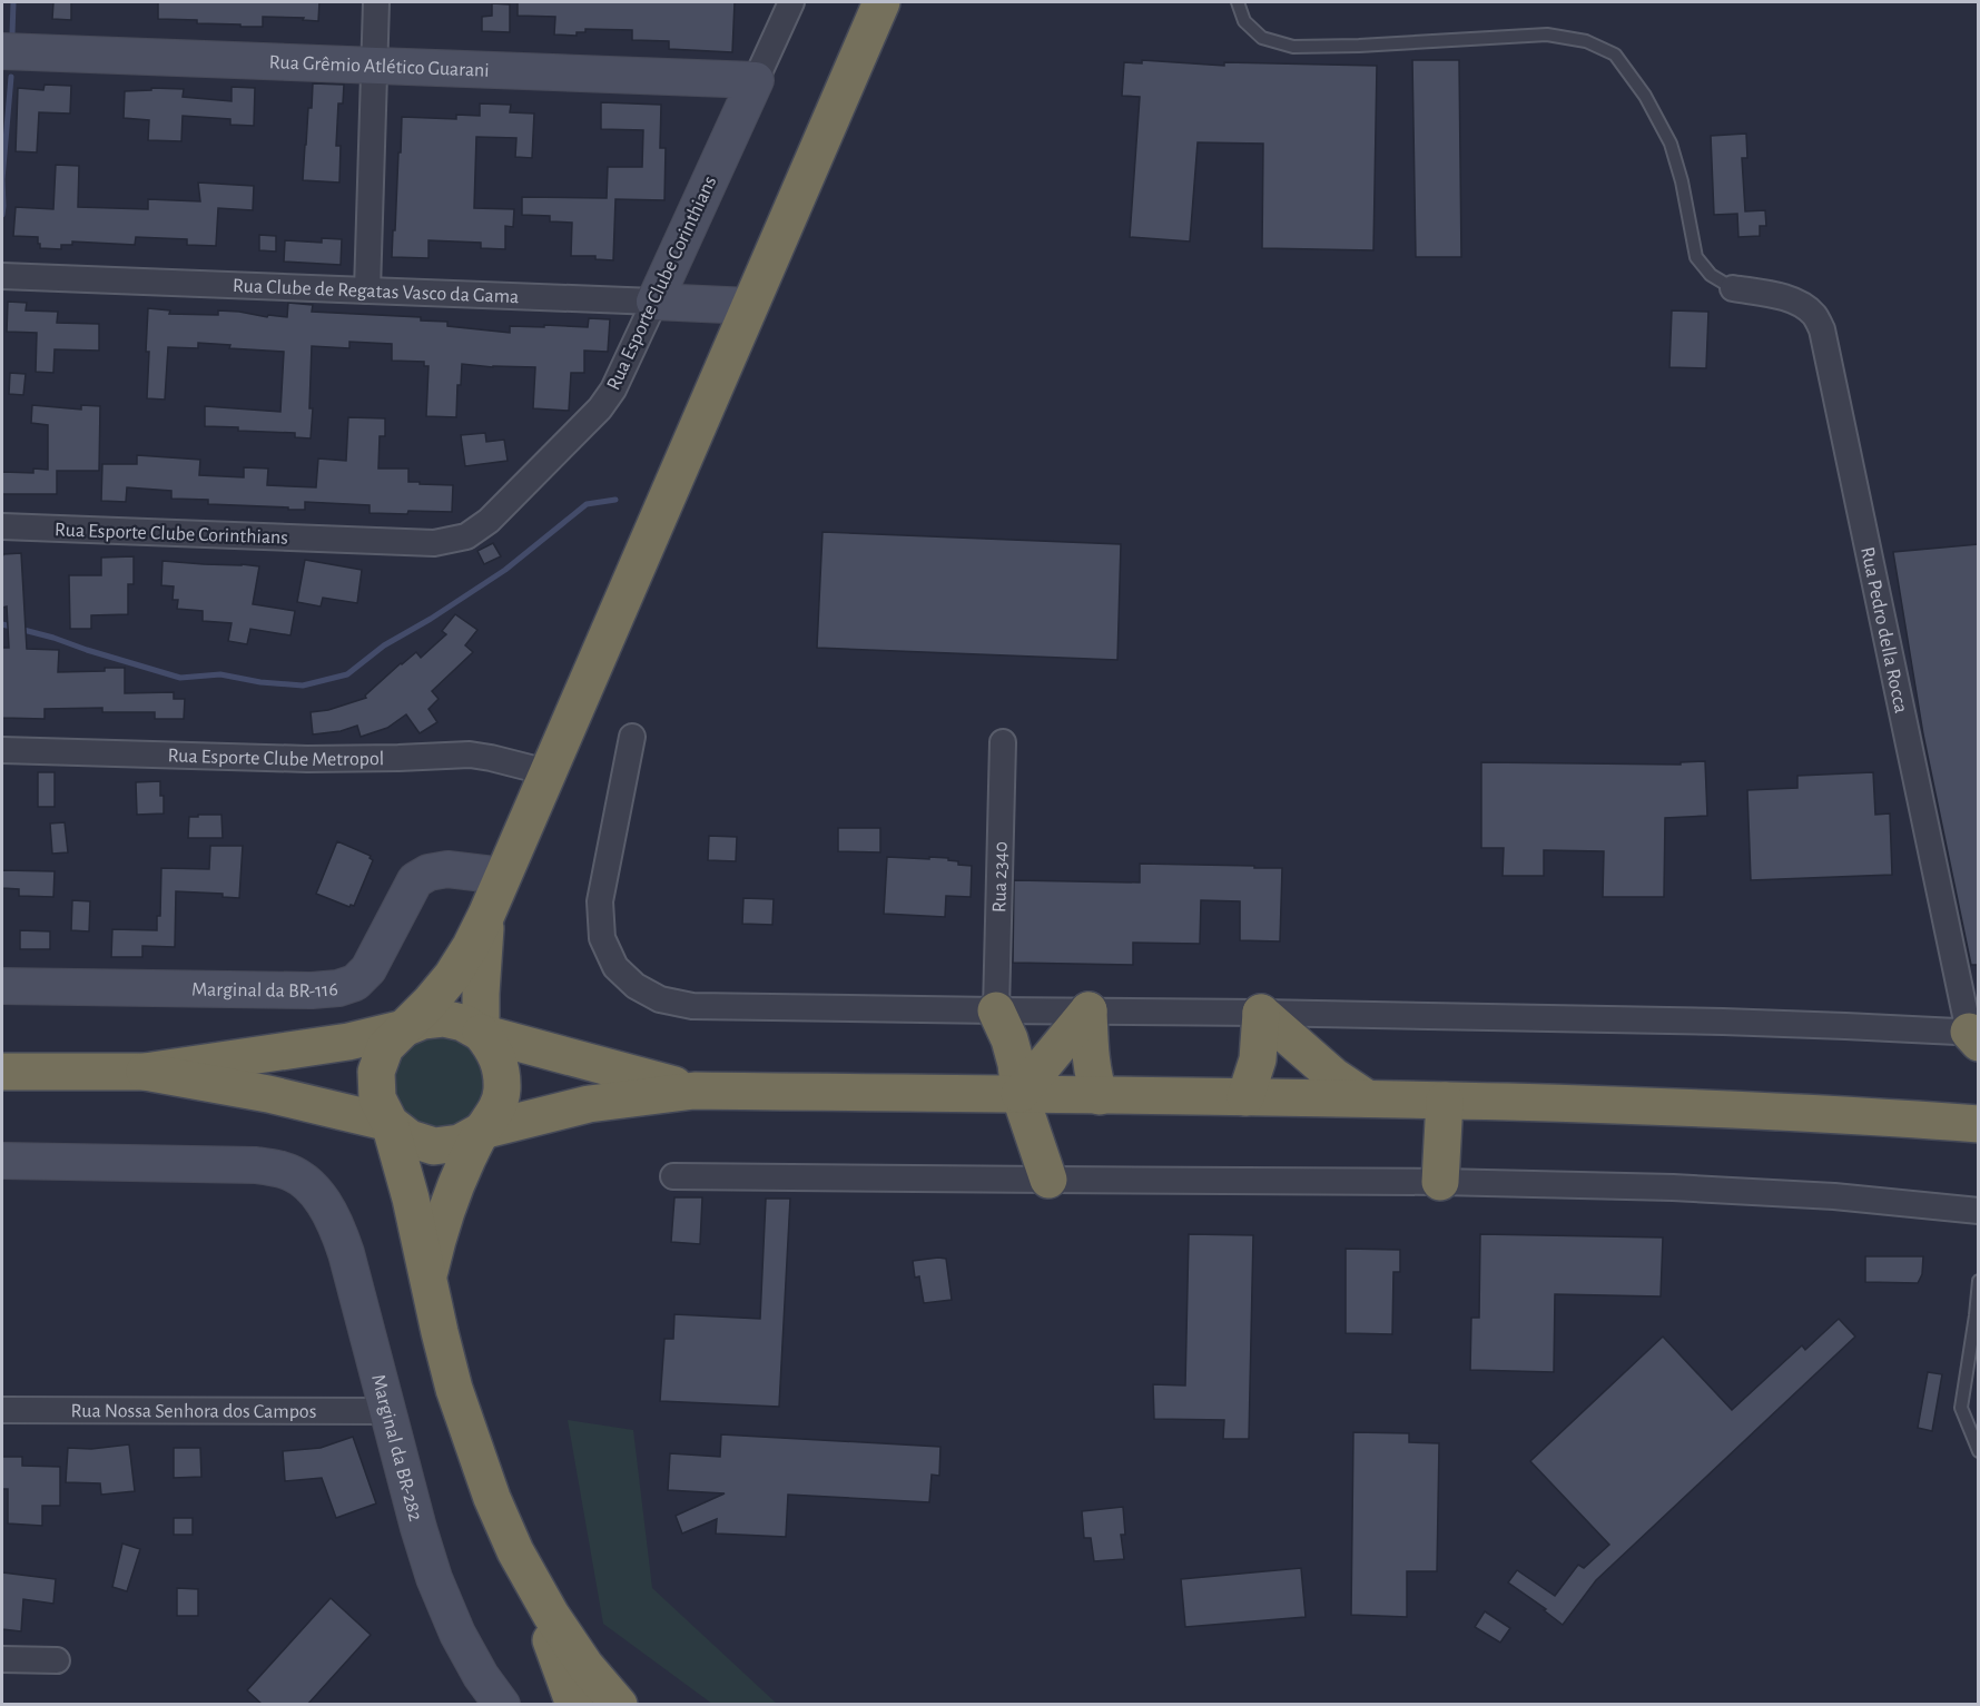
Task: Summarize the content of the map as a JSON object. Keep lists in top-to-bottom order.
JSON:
{
  "streets": {
    "street": [
      "Rua Grêmio Atlético Guarani",
      "Rua Esporte Clube Corinthians",
      "Rua Clube de Regatas Vasco da Gama",
      "Rua Pedro della Rocca",
      "Rua Esporte Clube Metropol",
      "Rua 2340",
      "Marginal da BR-116",
      "Rua Nossa Senhora dos Campos",
      "Marginal da BR-282"
    ]
  },
  "crossings": [
    ["Rua Grêmio Atlético Guarani", "Rua Esporte Clube Corinthians"],
    ["Rua Esporte Clube Corinthians", "Rua Clube de Regatas Vasco da Gama"],
    ["Rua Nossa Senhora dos Campos", "Marginal da BR-282"]
  ]
}
